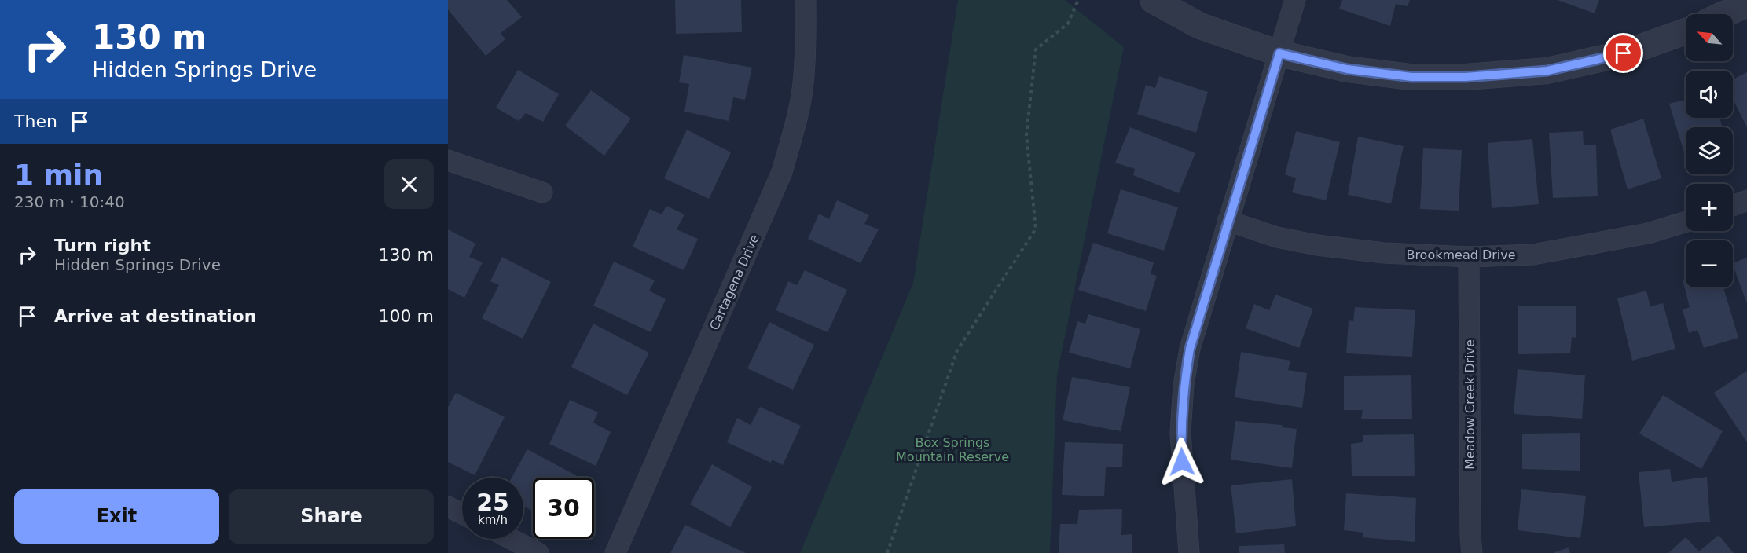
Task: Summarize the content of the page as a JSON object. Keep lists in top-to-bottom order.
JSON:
{
  "streets": {
    "street": ["Brookmead Drive", "Cartagena Drive", "Meadow Creek Drive"]
  },
  "crossings": [
    ["Brookmead Drive", "Meadow Creek Drive"]
  ],
  "parks": ["Box Springs Mountain Reserve"],
  "north": "top left",
  "page": {
    "turn": ["130 m", "Hidden Springs Drive"],
    "map_buttons": ["+", "−"],
    "then": "Then",
    "heading": ["1 min", "230 m · 10:40"],
    "list": [
      {
        "name": "Turn right",
        "note": "Hidden Springs Drive",
        "value": "130 m"
      },
      {
        "name": "Arrive at destination",
        "value": "100 m"
      }
    ],
    "speed": "25 km/h",
    "limit": "30",
    "buttons": ["Exit", "Share"]
  }
}
